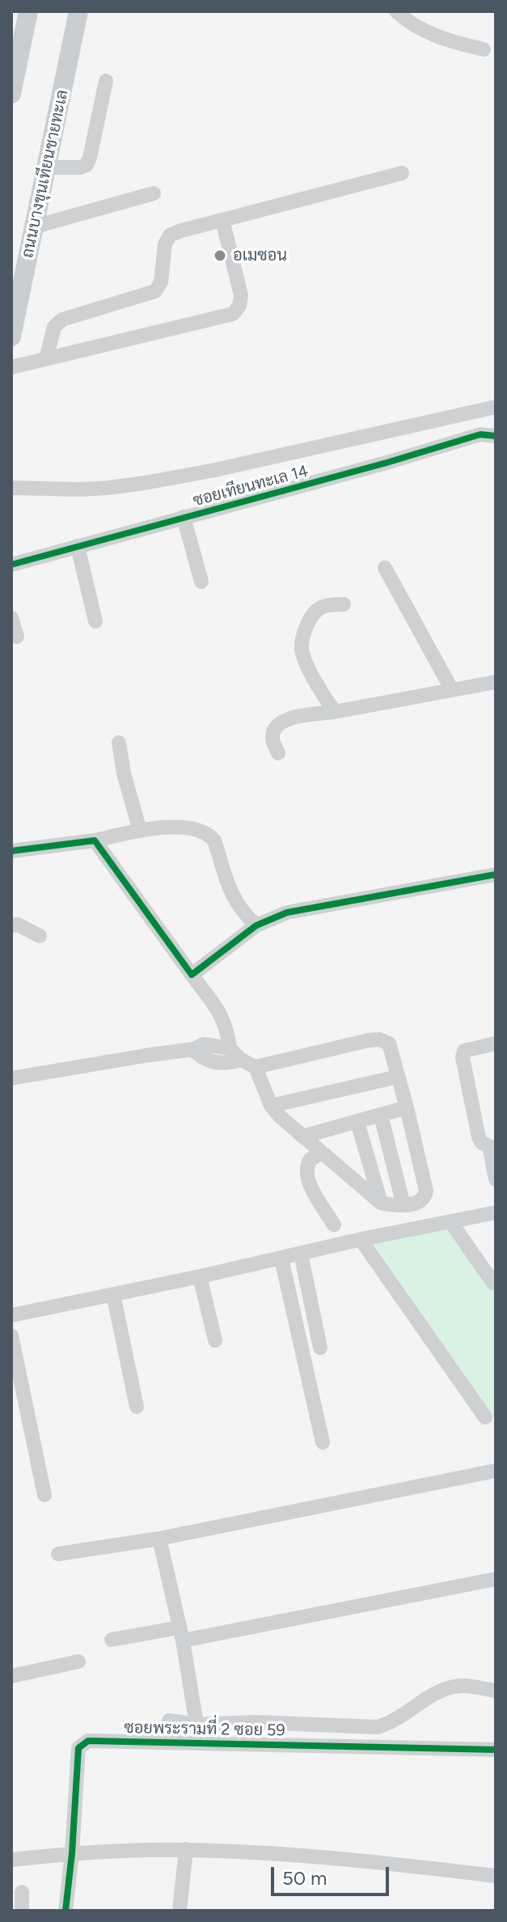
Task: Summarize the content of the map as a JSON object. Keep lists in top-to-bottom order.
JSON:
{
  "streets": {
    "main road": ["ถนนบางขุนเทียนชายทะเล"],
    "street": ["ซอยเทียนทะเล 14", "ซอยพระรามที่ 2 ซอย 59"]
  },
  "places": ["อเมซอน"],
  "scale_bar": "50 m"
}
